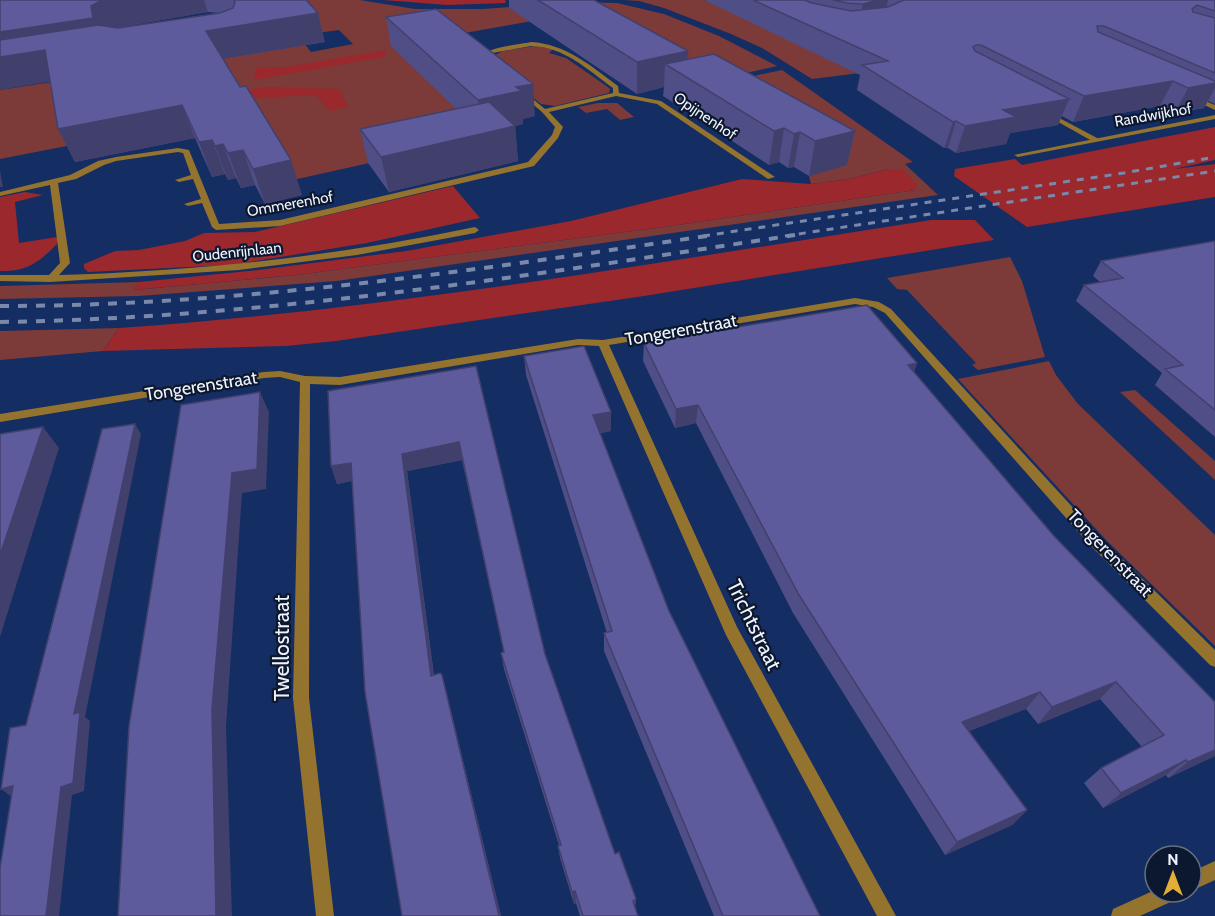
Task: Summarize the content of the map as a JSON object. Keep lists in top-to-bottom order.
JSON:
{
  "streets": {
    "street": [
      "Randwijkhof",
      "Opijnenhof",
      "Ommerenhof",
      "Oudenrijnlaan",
      "Tongerenstraat",
      "Trichtstraat",
      "Twellostraat"
    ]
  },
  "crossings": [
    ["Opijnenhof", "Ommerenhof"],
    ["Tongerenstraat", "Trichtstraat"],
    ["Tongerenstraat", "Twellostraat"]
  ],
  "north": "top"
}
